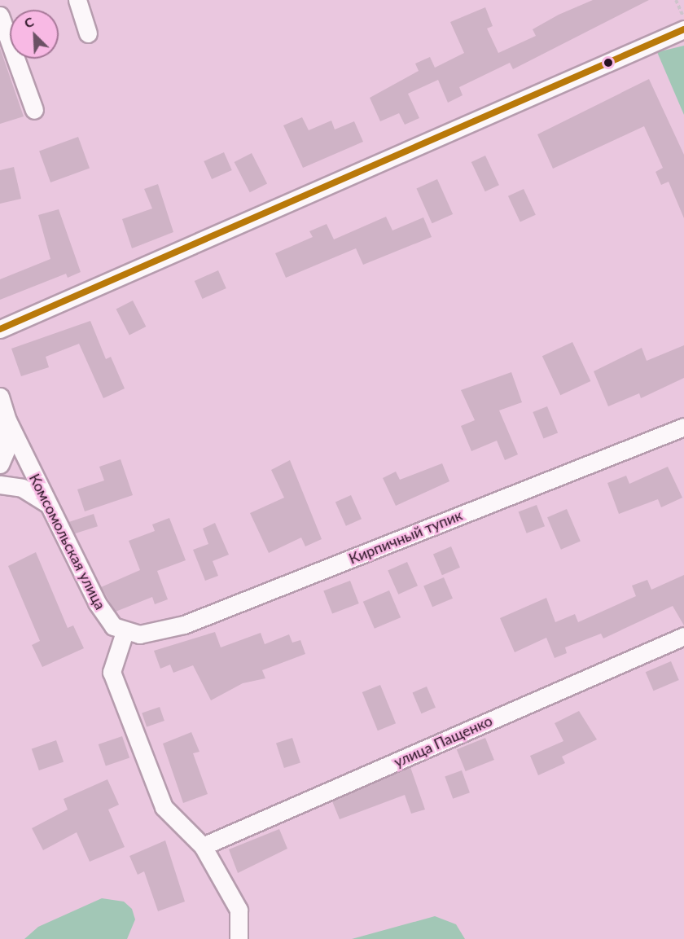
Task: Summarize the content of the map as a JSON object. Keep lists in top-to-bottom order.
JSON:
{
  "streets": {
    "street": ["Кирпичный тупик", "Комсомольская улица", "улица Пащенко"]
  },
  "crossings": [
    ["Кирпичный тупик", "Комсомольская улица"]
  ],
  "north": "top left"
}
